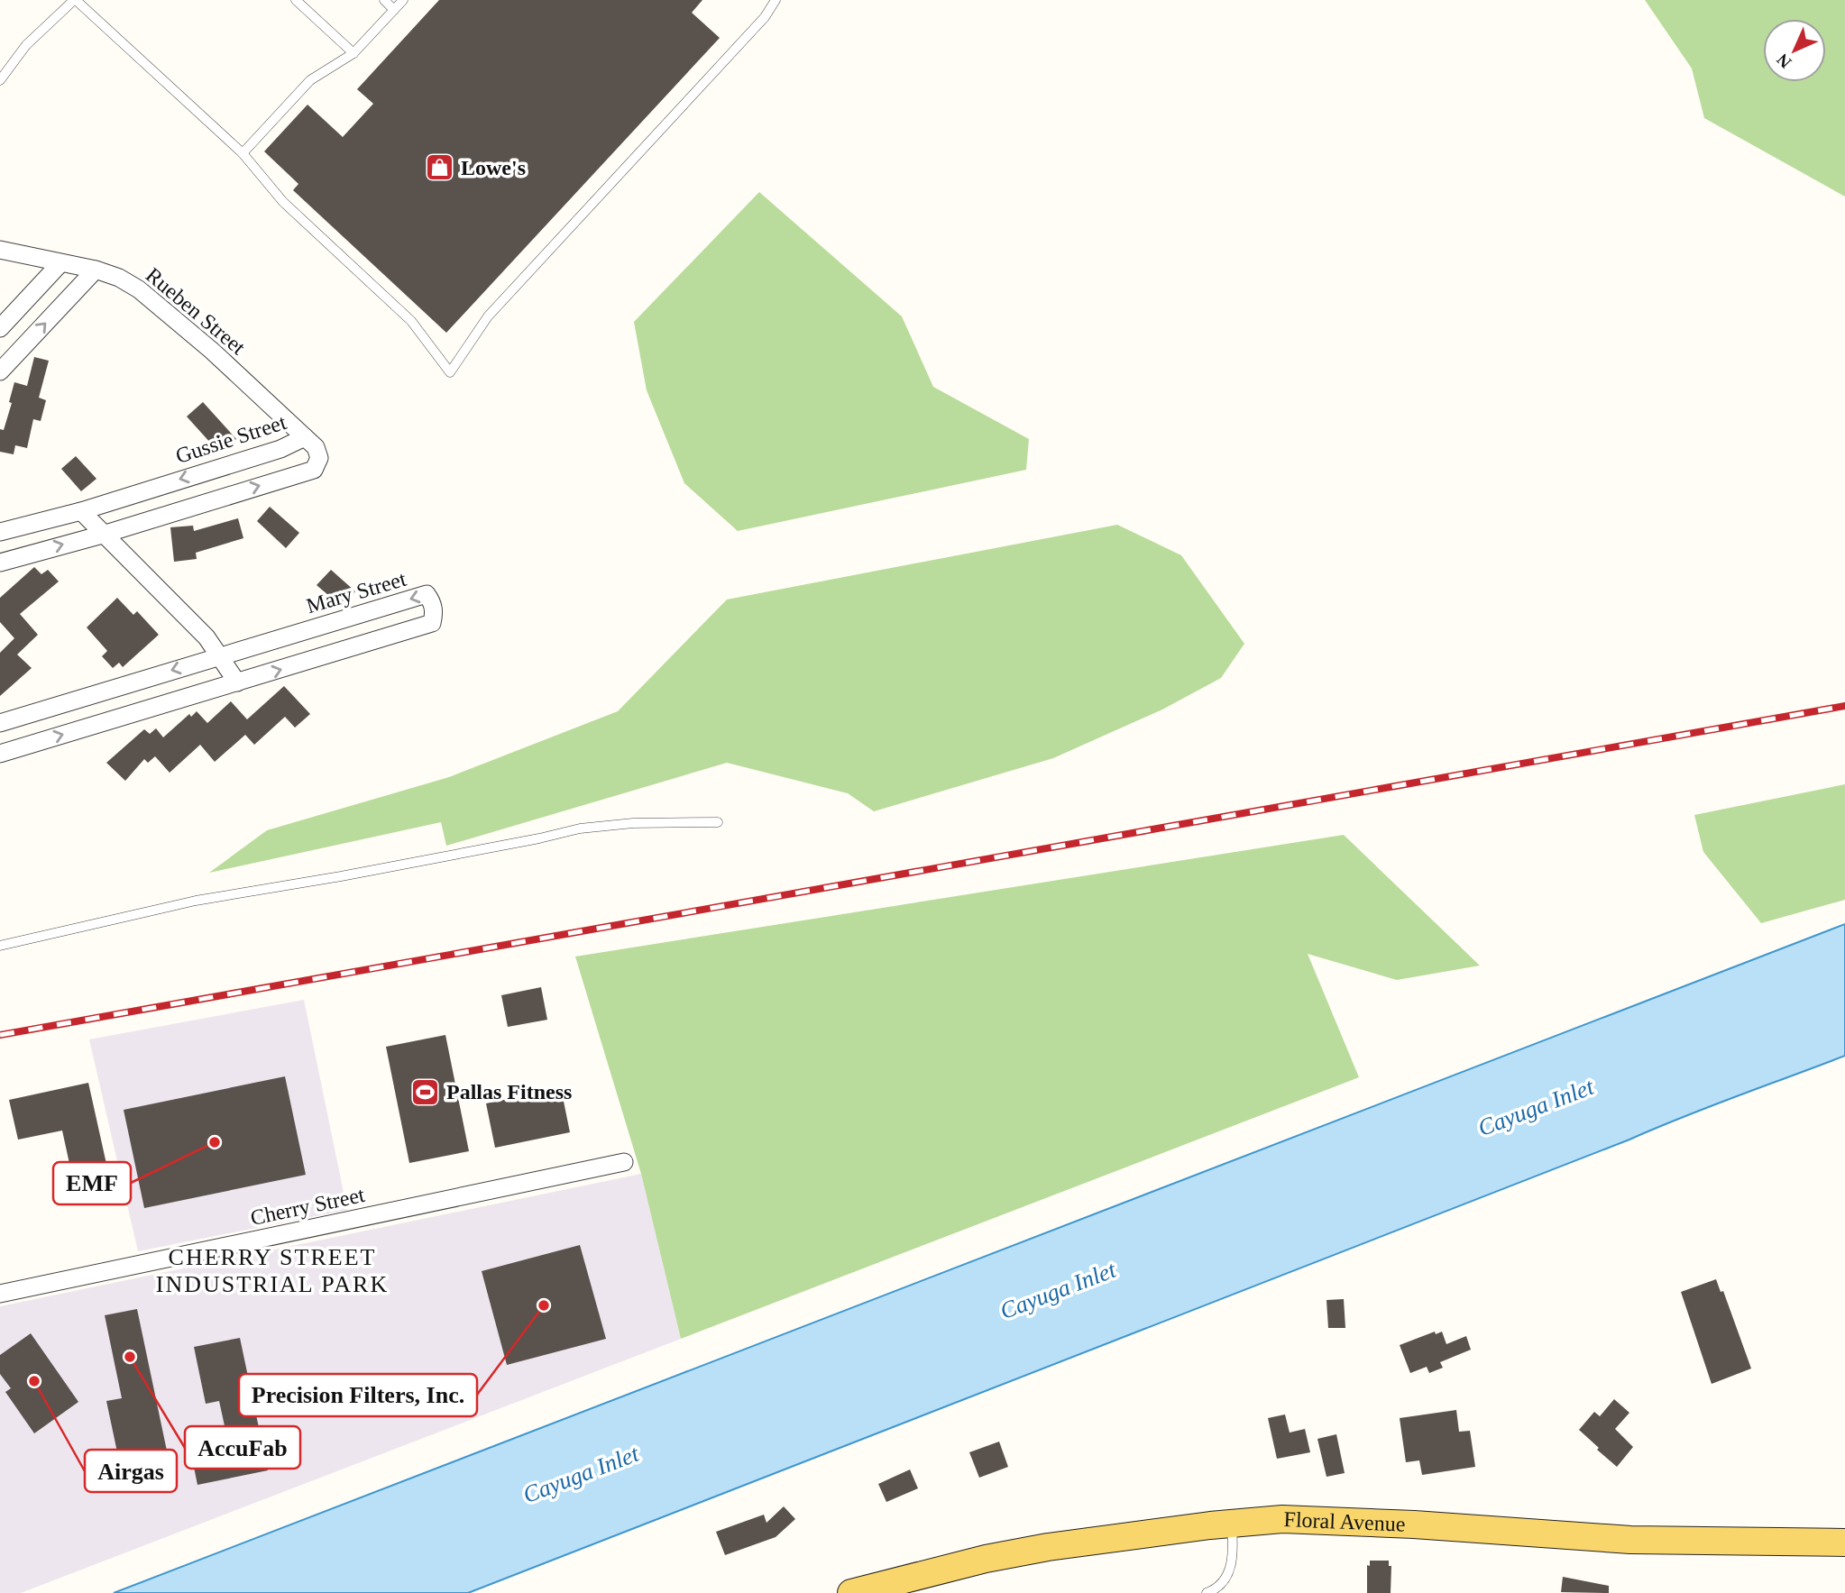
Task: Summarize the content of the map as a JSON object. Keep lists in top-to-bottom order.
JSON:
{
  "streets": {
    "main road": ["Floral Avenue"],
    "street": [
      "Rueben Street",
      "Gussie Street",
      "Mary Street",
      "Cherry Street"
    ]
  },
  "crossings": [
    ["Rueben Street", "Gussie Street"]
  ],
  "districts": ["CHERRY STREET INDUSTRIAL PARK"],
  "water": ["Cayuga Inlet"],
  "places": {
    "shop": ["Lowe's"],
    "sports": ["Pallas Fitness"],
    "other": [
      "EMF",
      "Precision Filters, Inc.",
      "AccuFab",
      "Airgas"
    ]
  },
  "north": "bottom left"
}
